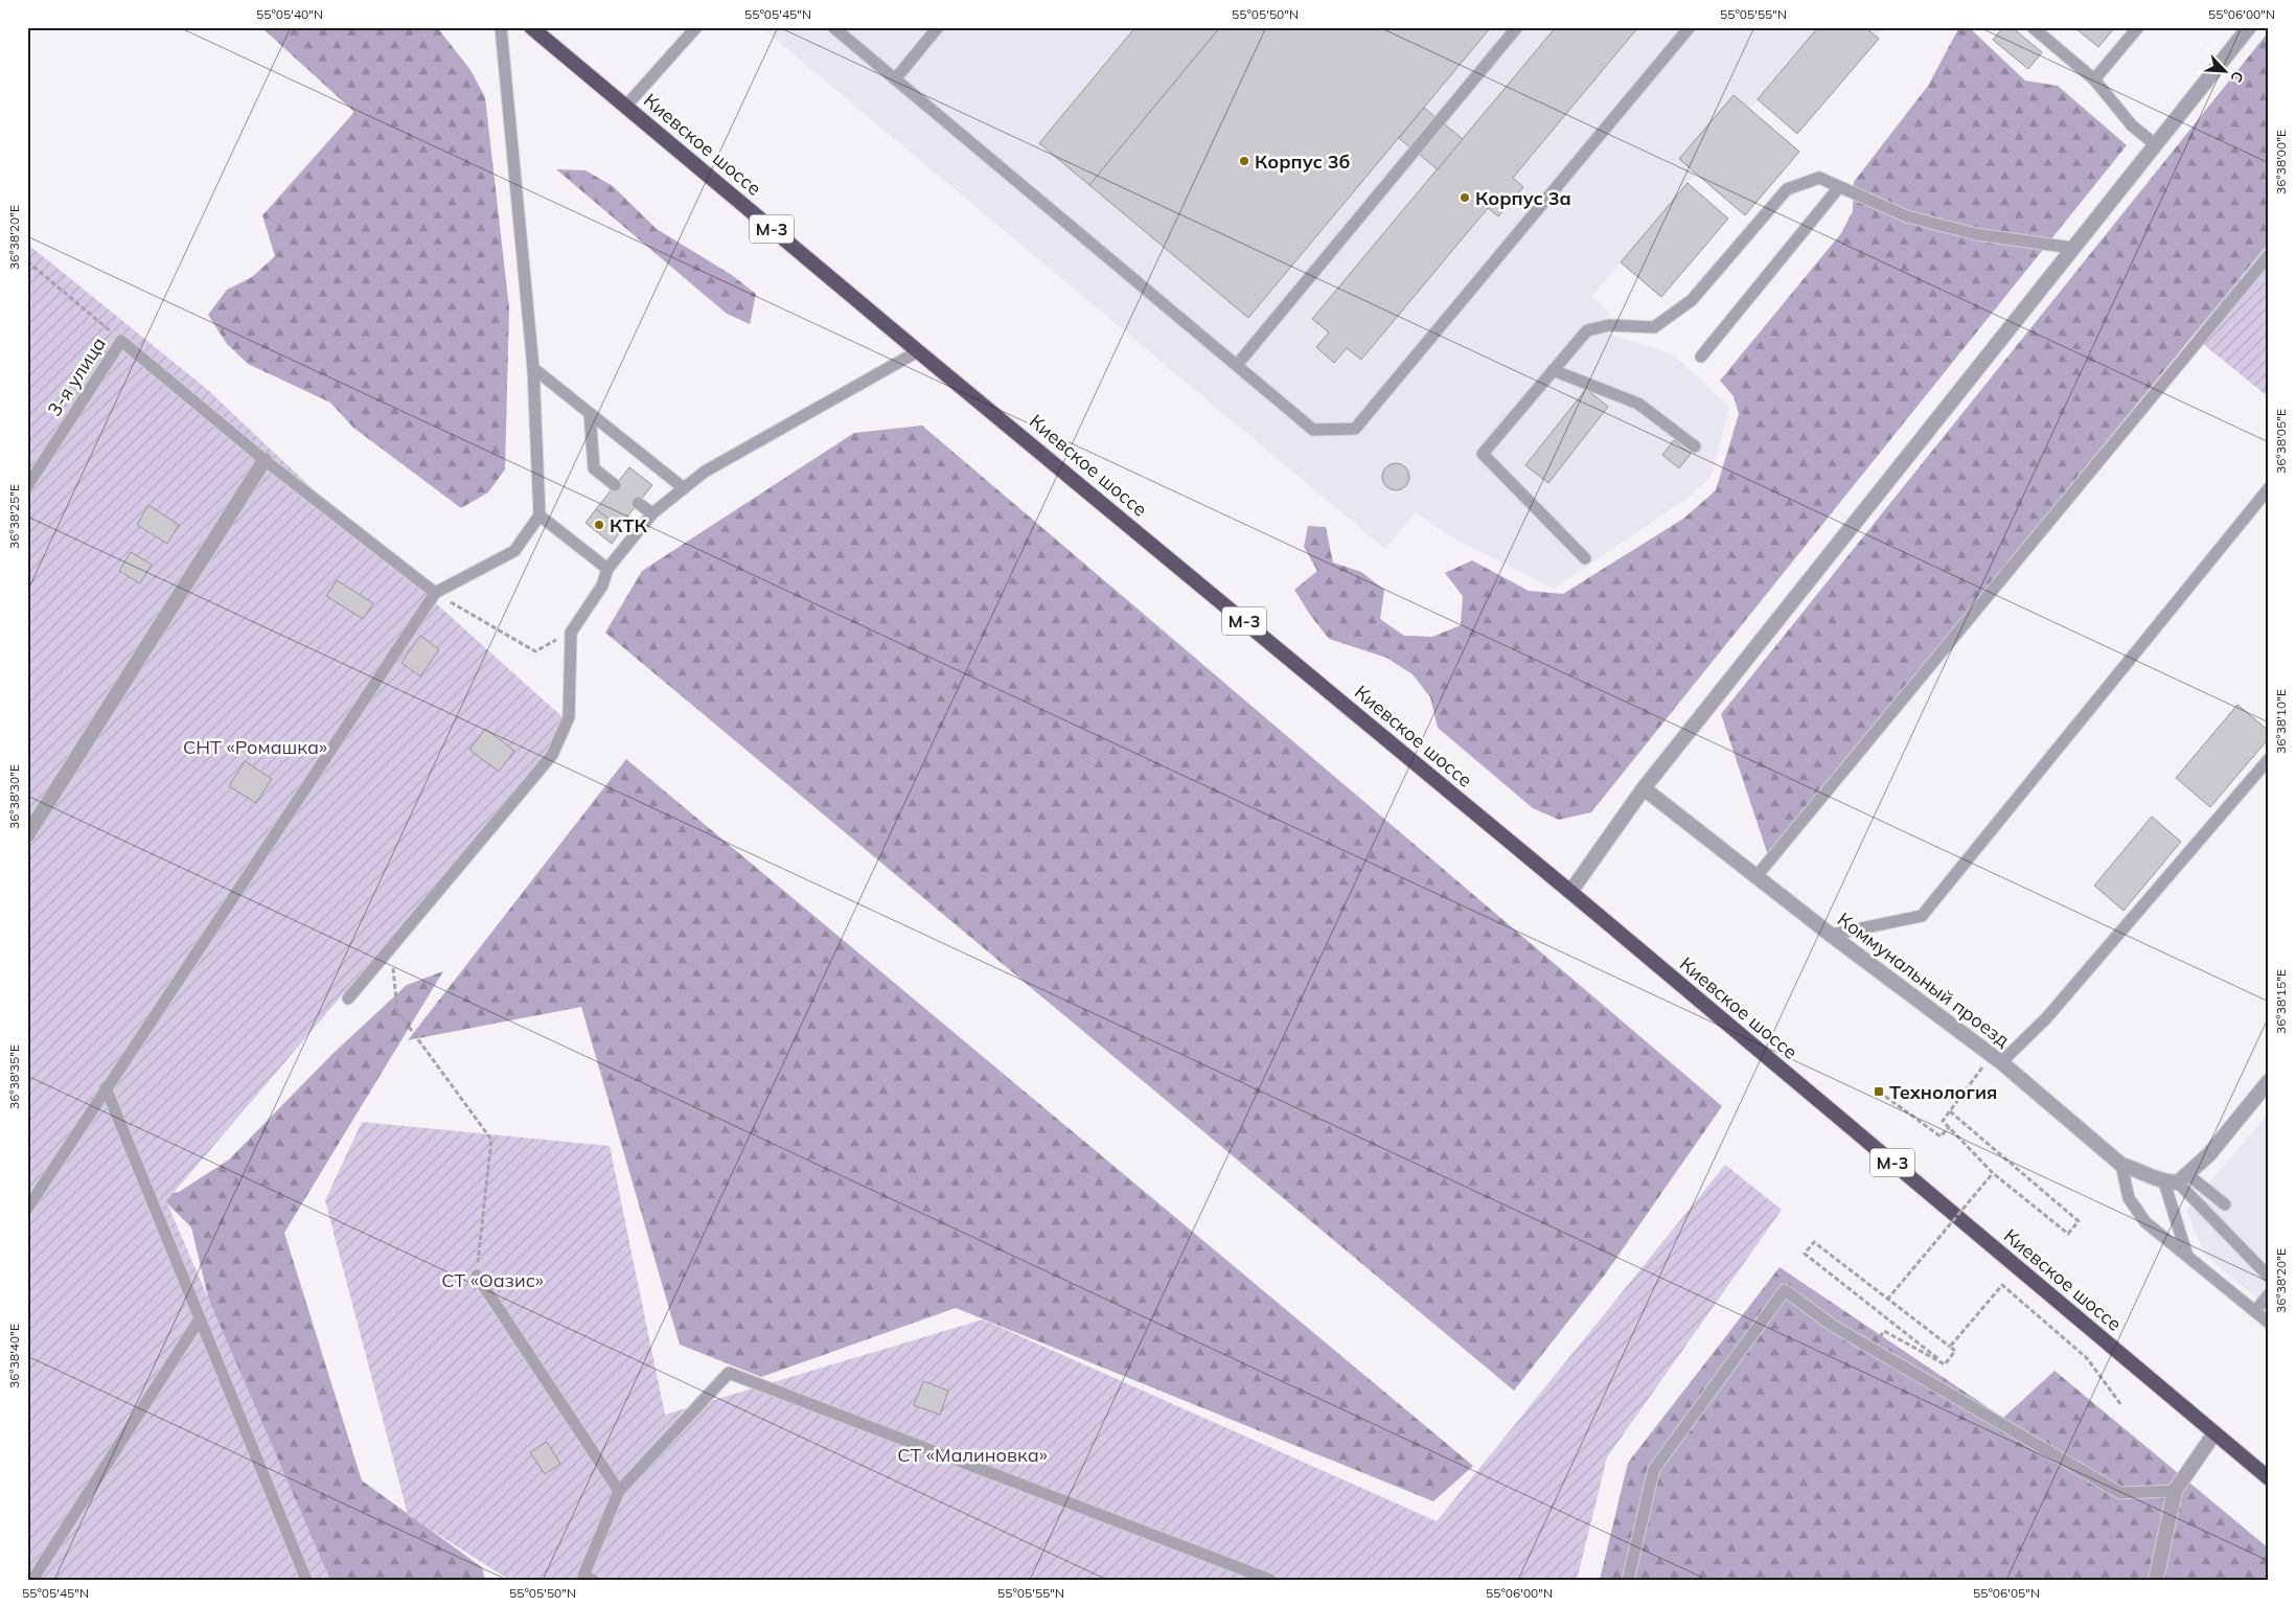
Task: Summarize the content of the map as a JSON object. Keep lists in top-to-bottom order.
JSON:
{
  "streets": {
    "highway": ["Киевское шоссе", "М-3"],
    "street": ["Коммунальный проезд"],
    "lane": ["3-я улица"]
  },
  "parks": ["СНТ «Ромашка»", "СТ «Оазис»", "СТ «Малиновка»"],
  "places": {
    "other": ["Корпус 3б", "Корпус 3a", "КТК"],
    "transit": ["Технология"]
  },
  "north": "bottom right",
  "coordinates": [
    "55°05'40\"N",
    "55°05'45\"N",
    "55°05'50\"N",
    "55°05'55\"N",
    "55°06'00\"N",
    "36°38'00\"E",
    "36°38'20\"E",
    "36°38'05\"E",
    "36°38'25\"E",
    "36°38'10\"E",
    "36°38'30\"E",
    "36°38'15\"E",
    "36°38'35\"E",
    "36°38'40\"E",
    "55°06'05\"N"
  ]
}
